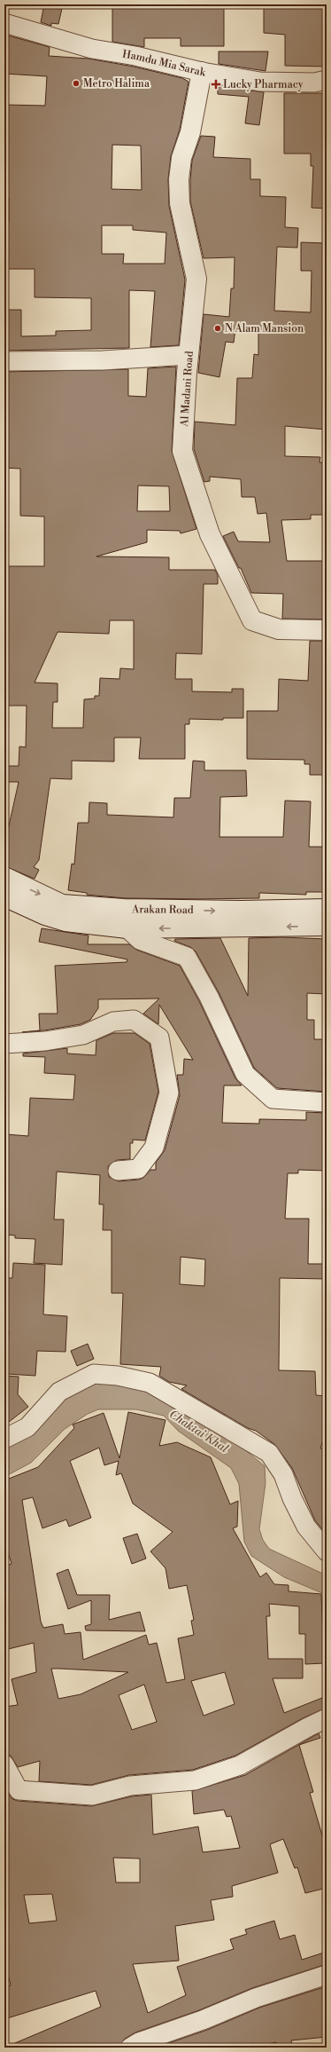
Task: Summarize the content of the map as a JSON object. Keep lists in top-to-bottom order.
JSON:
{
  "streets": {
    "main road": ["Al Madani Road", "Arakan Road"],
    "street": ["Hamdu Mia Sarak"]
  },
  "crossings": [
    ["Hamdu Mia Sarak", "Al Madani Road"]
  ],
  "water": ["Chaktai Khal"],
  "places": {
    "other": ["Metro Halima", "N Alam Mansion"],
    "health": ["Lucky Pharmacy"]
  }
}
